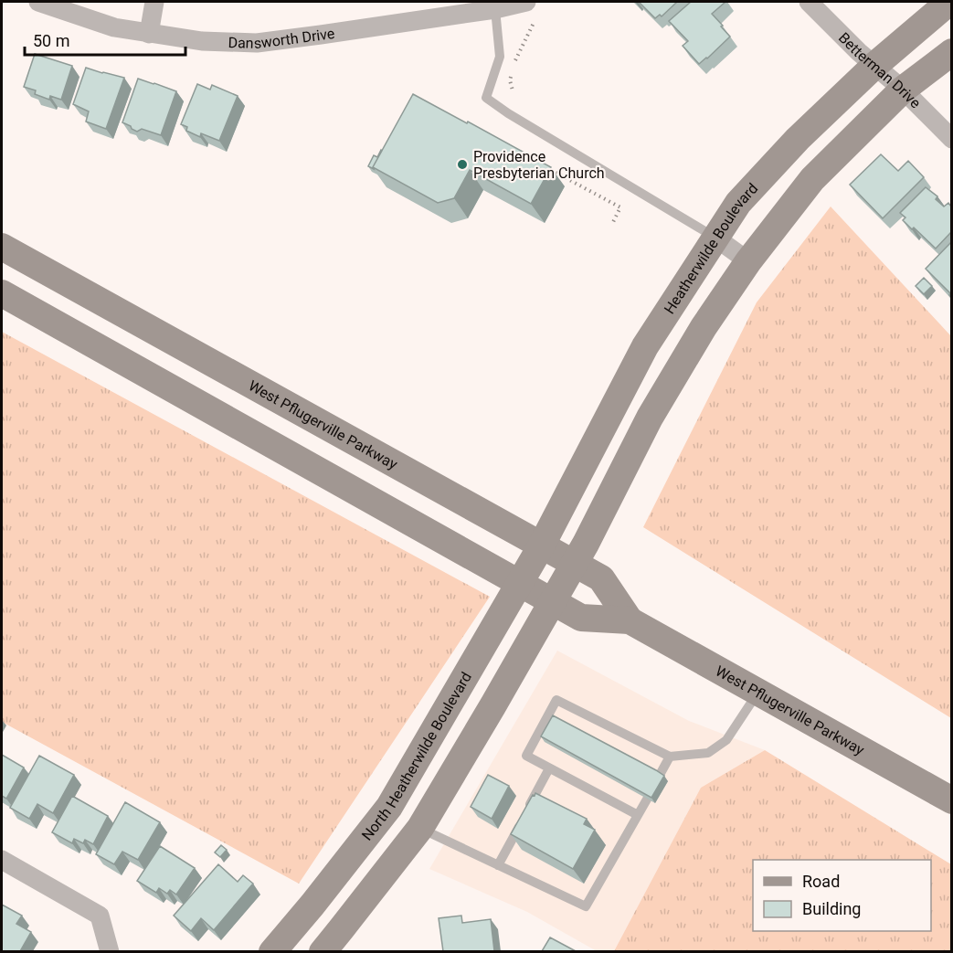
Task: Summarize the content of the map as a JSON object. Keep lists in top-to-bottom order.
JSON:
{
  "streets": {
    "main road": ["Heatherwilde Boulevard", "West Pflugerville Parkway", "North Heatherwilde Boulevard"],
    "street": ["Dansworth Drive", "Betterman Drive"]
  },
  "crossings": [
    ["Betterman Drive", "Heatherwilde Boulevard"],
    ["Heatherwilde Boulevard", "West Pflugerville Parkway"],
    ["Heatherwilde Boulevard", "North Heatherwilde Boulevard"],
    ["West Pflugerville Parkway", "North Heatherwilde Boulevard"]
  ],
  "places": ["Providence Presbyterian Church"],
  "legend": ["Road", "Building"],
  "scale_bar": "50 m"
}
